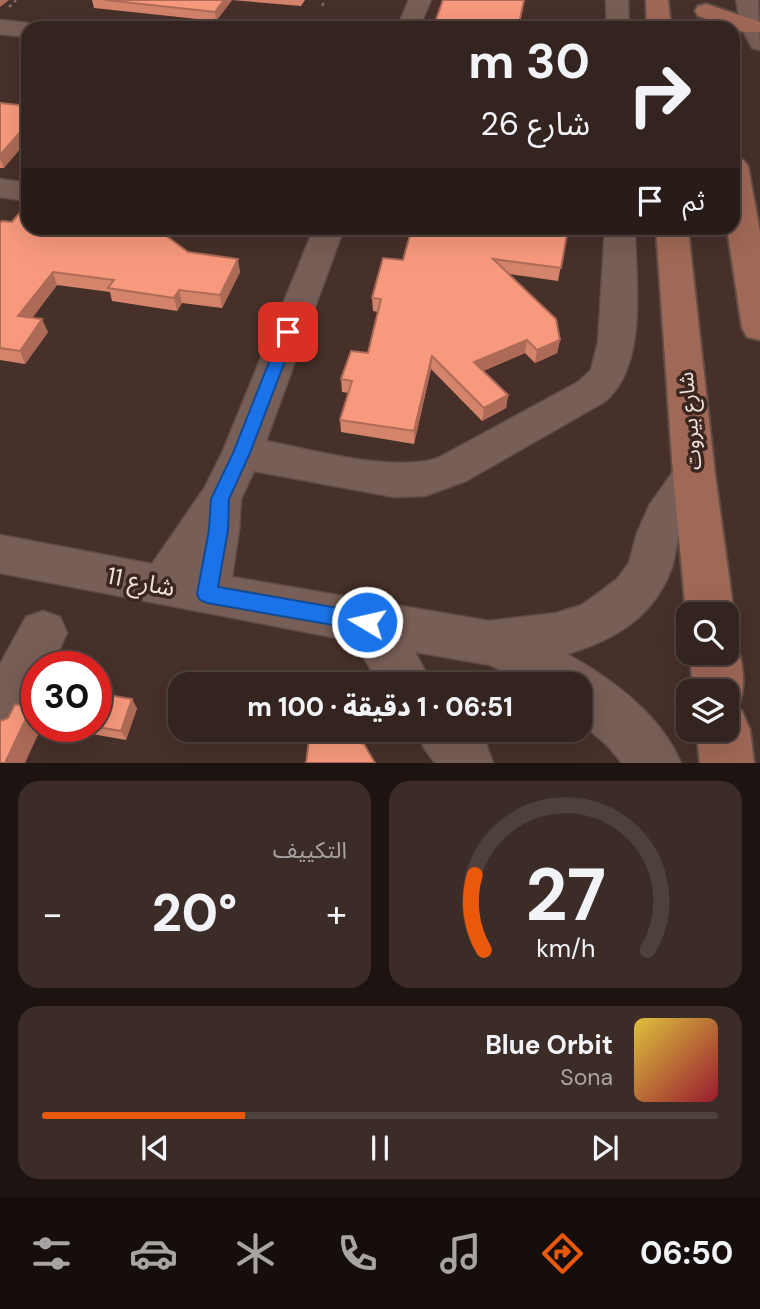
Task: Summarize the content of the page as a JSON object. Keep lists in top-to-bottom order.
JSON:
{
  "streets": {
    "main road": ["شارع بيروت"],
    "street": ["شارع 11"]
  },
  "crossings": [
    ["شارع بيروت", "شارع 11"]
  ],
  "page": {
    "turn": ["30 m", "شارع 26"],
    "then": "ثم",
    "limit": "30",
    "trip": "06:51 · 1 دقيقة · 100 m",
    "tile": "التكييف",
    "heat": ["−", "20°", "+"],
    "song": ["Blue Orbit", "Sona"],
    "tabs": "06:50",
    "gauge": ["27", "km/h"]
  }
}
